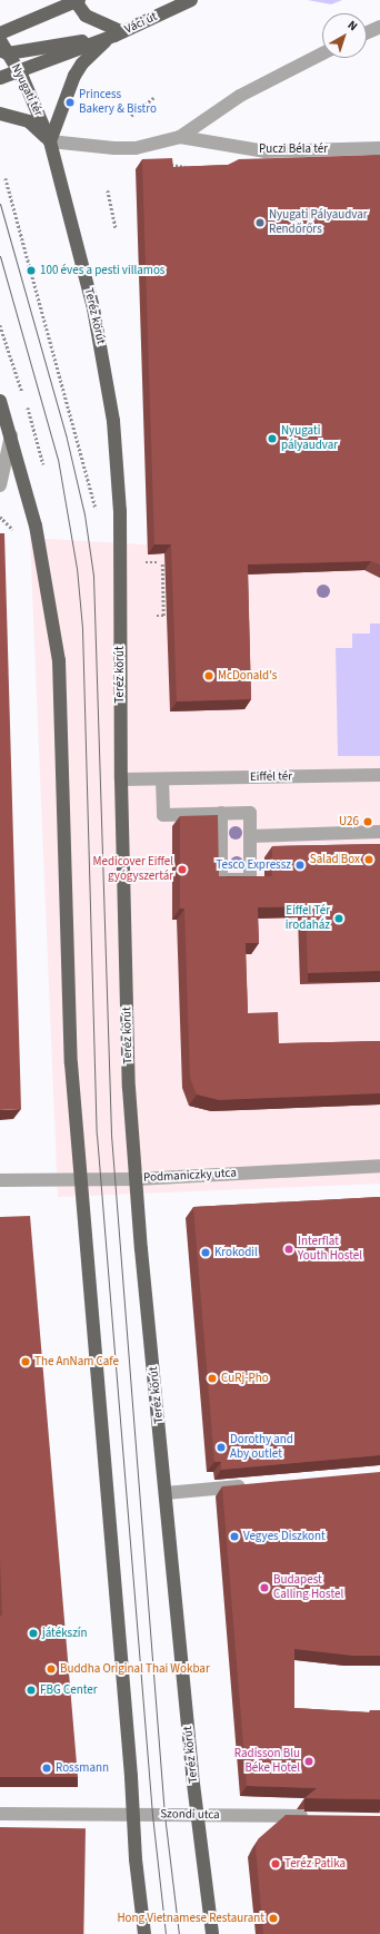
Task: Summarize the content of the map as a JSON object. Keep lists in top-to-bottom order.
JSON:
{
  "streets": {
    "main road": ["Váci út", "Nyugati tér", "Teréz körút"],
    "street": [
      "Puczi Béla tér",
      "Eiffel tér",
      "Podmaniczky utca",
      "Szondi utca"
    ]
  },
  "crossings": [
    ["Nyugati tér", "Puczi Béla tér"],
    ["Nyugati tér", "Teréz körút"],
    ["Puczi Béla tér", "Teréz körút"],
    ["Teréz körút", "Eiffel tér"],
    ["Teréz körút", "Podmaniczky utca"],
    ["Teréz körút", "Szondi utca"]
  ],
  "places": [
    "Princess Bakery & Bistro",
    "Nyugati Pályaudvar Rendőrőrs",
    "100 éves a pesti villamos",
    "Nyugati pályaudvar",
    "McDonald's",
    "U26",
    "Salad Box",
    "Tesco Expressz",
    "Medicover Eiffel gyógyszertár",
    "Eiffel Tér irodaház",
    "Interflat Youth Hostel",
    "Krokodil",
    "The AnNam Cafe",
    "CuRj-Pho",
    "Dorothy and Aby outlet",
    "Vegyes Diszkont",
    "Budapest Calling Hostel",
    "játékszín",
    "Buddha Original Thai Wokbar",
    "FBG Center",
    "Radisson Blu Béke Hotel",
    "Rossmann",
    "Teréz Patika",
    "Hong Vietnamese Restaurant"
  ],
  "north": "top right"
}
